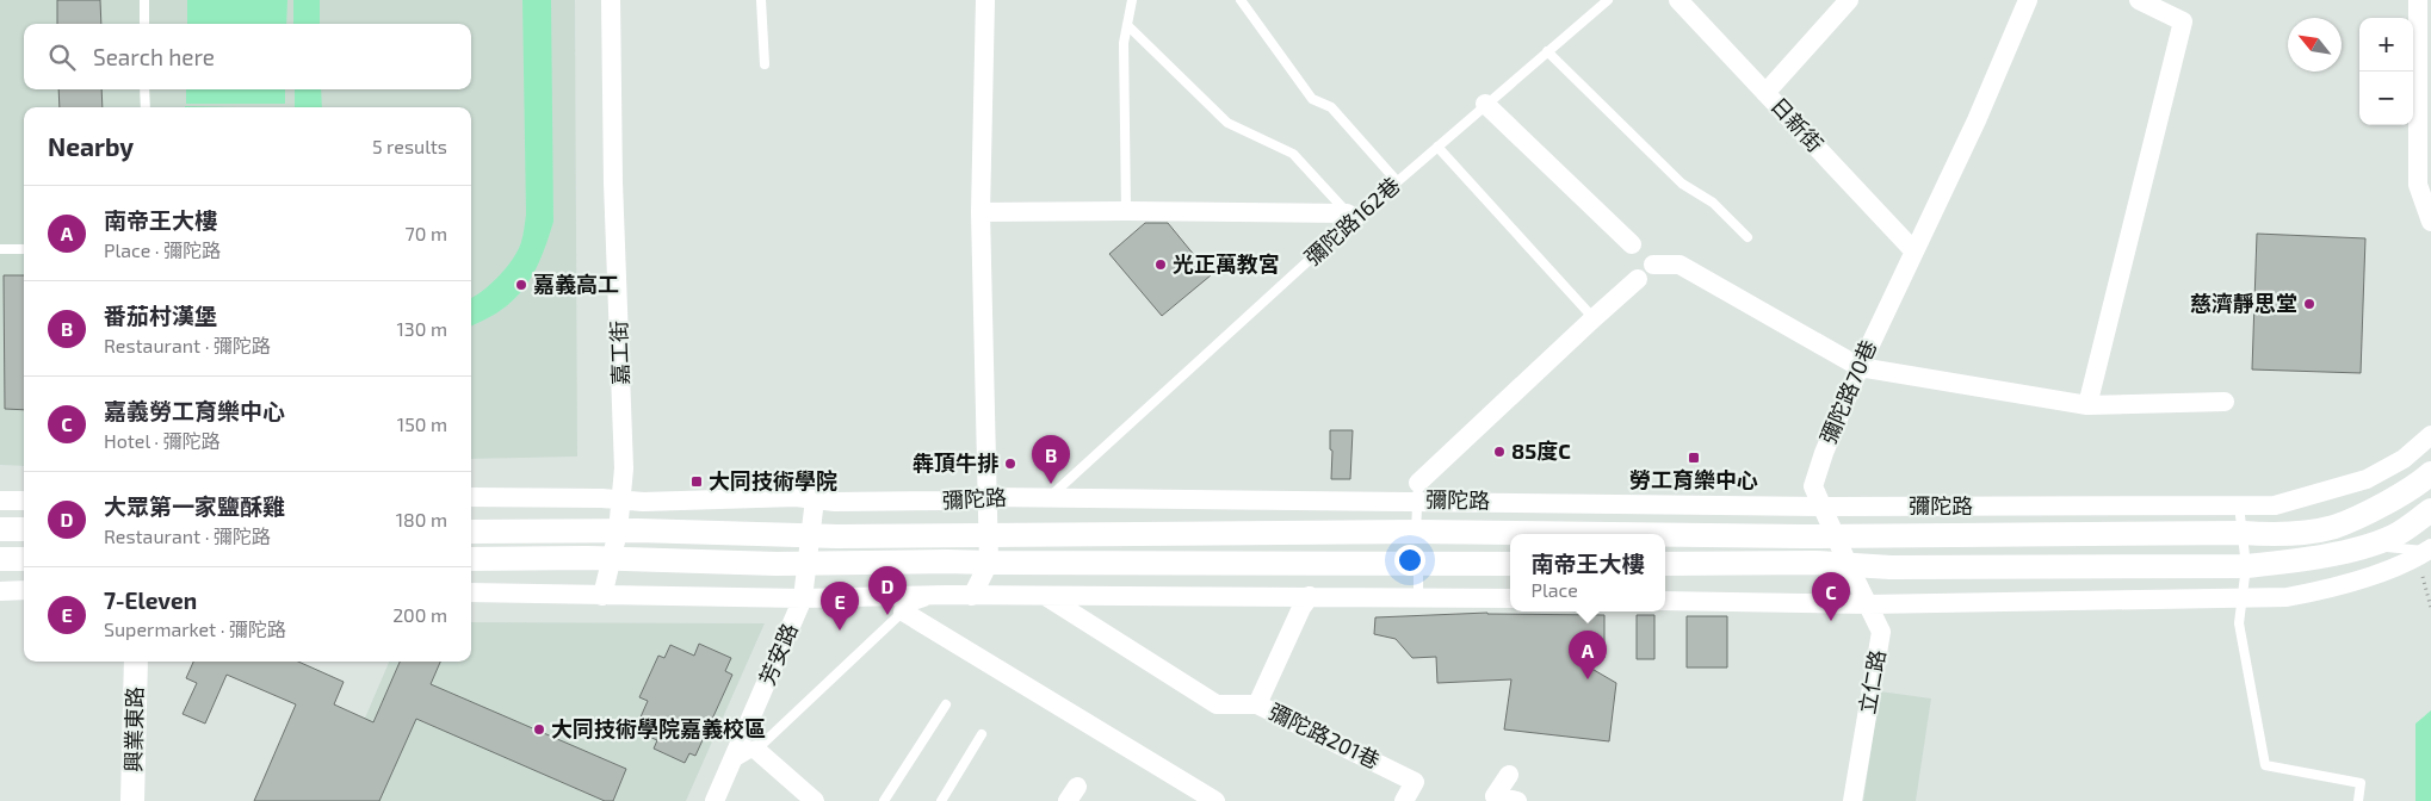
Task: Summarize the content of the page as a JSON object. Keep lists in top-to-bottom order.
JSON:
{
  "streets": {
    "street": [
      "日新街",
      "嘉工街",
      "彌陀路70巷",
      "彌陀路",
      "芳安路",
      "立仁路",
      "興業東路",
      "彌陀路201巷"
    ],
    "lane": ["彌陀路162巷"]
  },
  "crossings": [
    ["日新街", "彌陀路70巷"],
    ["彌陀路162巷", "彌陀路"],
    ["嘉工街", "彌陀路"],
    ["彌陀路70巷", "彌陀路"],
    ["彌陀路70巷", "立仁路"],
    ["彌陀路", "芳安路"],
    ["彌陀路", "立仁路"]
  ],
  "places": {
    "other": [
      "光正萬教宮",
      "嘉義高工",
      "慈濟靜思堂",
      "85度C",
      "犇頂牛排",
      "大同技術學院嘉義校區"
    ],
    "transit": ["勞工育樂中心", "大同技術學院"]
  },
  "north": "top left",
  "page": {
    "map_buttons": ["+", "−"],
    "search": "Search here",
    "heading": ["Nearby", "5 results"],
    "list": [
      {
        "mark": "A",
        "name": "南帝王大樓",
        "note": "Place · 彌陀路",
        "value": "70 m"
      },
      {
        "mark": "B",
        "name": "番茄村漢堡",
        "note": "Restaurant · 彌陀路",
        "value": "130 m"
      },
      {
        "mark": "C",
        "name": "嘉義勞工育樂中心",
        "note": "Hotel · 彌陀路",
        "value": "150 m"
      },
      {
        "mark": "D",
        "name": "大眾第一家鹽酥雞",
        "note": "Restaurant · 彌陀路",
        "value": "180 m"
      },
      {
        "mark": "E",
        "name": "7-Eleven",
        "note": "Supermarket · 彌陀路",
        "value": "200 m"
      }
    ],
    "pins": [
      "B",
      "D",
      "C",
      "E",
      "A"
    ],
    "popup": ["南帝王大樓", "Place"]
  }
}
